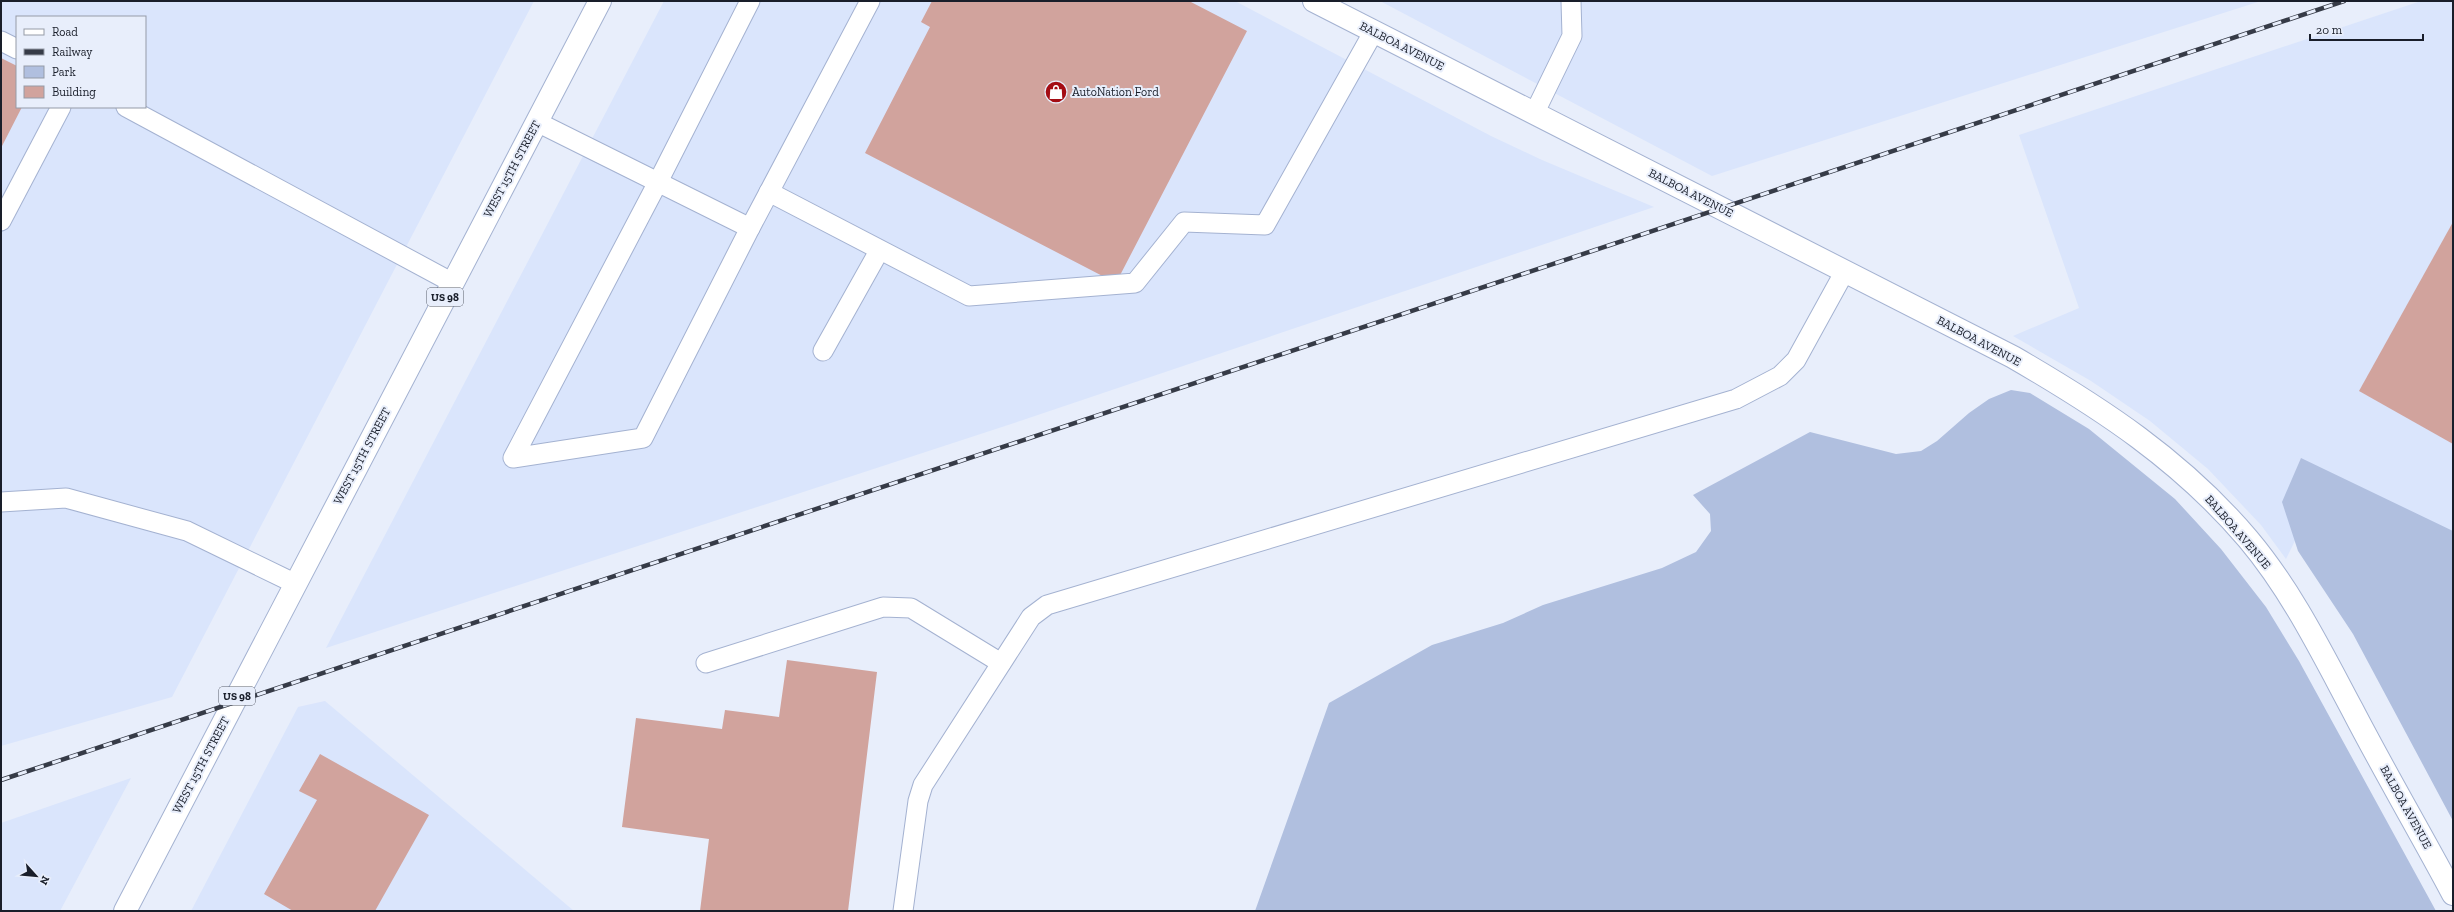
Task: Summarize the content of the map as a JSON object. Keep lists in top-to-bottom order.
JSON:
{
  "streets": {
    "main road": ["BALBOA AVENUE", "WEST 15TH STREET", "US 98"]
  },
  "places": {
    "shop": ["AutoNation Ford"]
  },
  "legend": [
    "Road",
    "Railway",
    "Park",
    "Building"
  ],
  "scale_bar": "20 m",
  "north": "bottom right"
}
